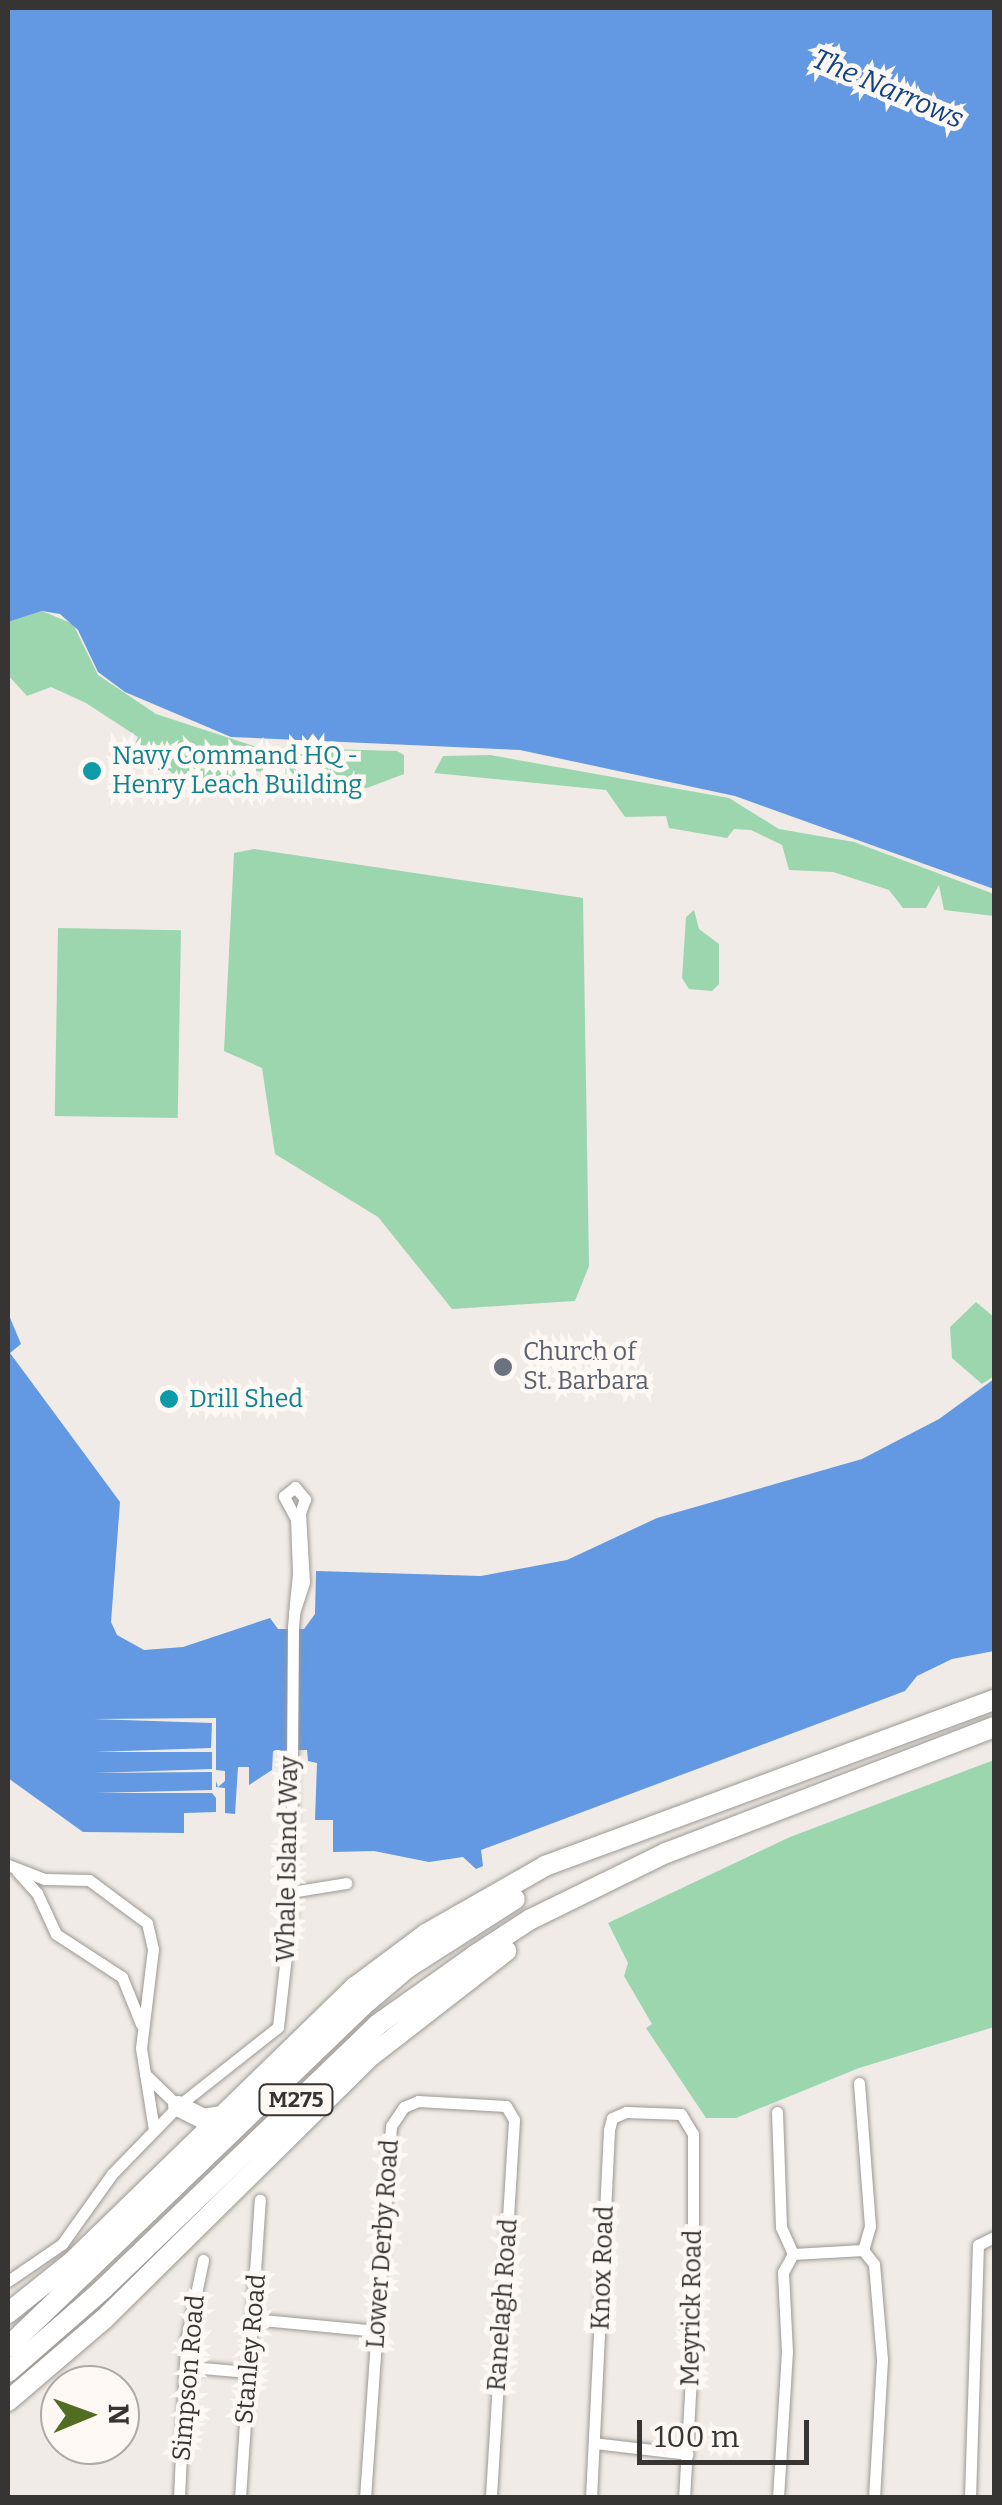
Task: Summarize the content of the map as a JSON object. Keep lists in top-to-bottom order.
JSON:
{
  "streets": {
    "highway": ["M275"],
    "street": [
      "Whale Island Way",
      "Lower Derby Road",
      "Knox Road",
      "Ranelagh Road",
      "Meyrick Road",
      "Stanley Road",
      "Simpson Road"
    ]
  },
  "crossings": [
    ["Whale Island Way", "M275"],
    ["Lower Derby Road", "Ranelagh Road"],
    ["Knox Road", "Meyrick Road"]
  ],
  "water": ["The Narrows"],
  "places": ["Navy Command HQ - Henry Leach Building", "Church of St. Barbara", "Drill Shed"],
  "scale_bar": "100 m",
  "north": "right"
}
